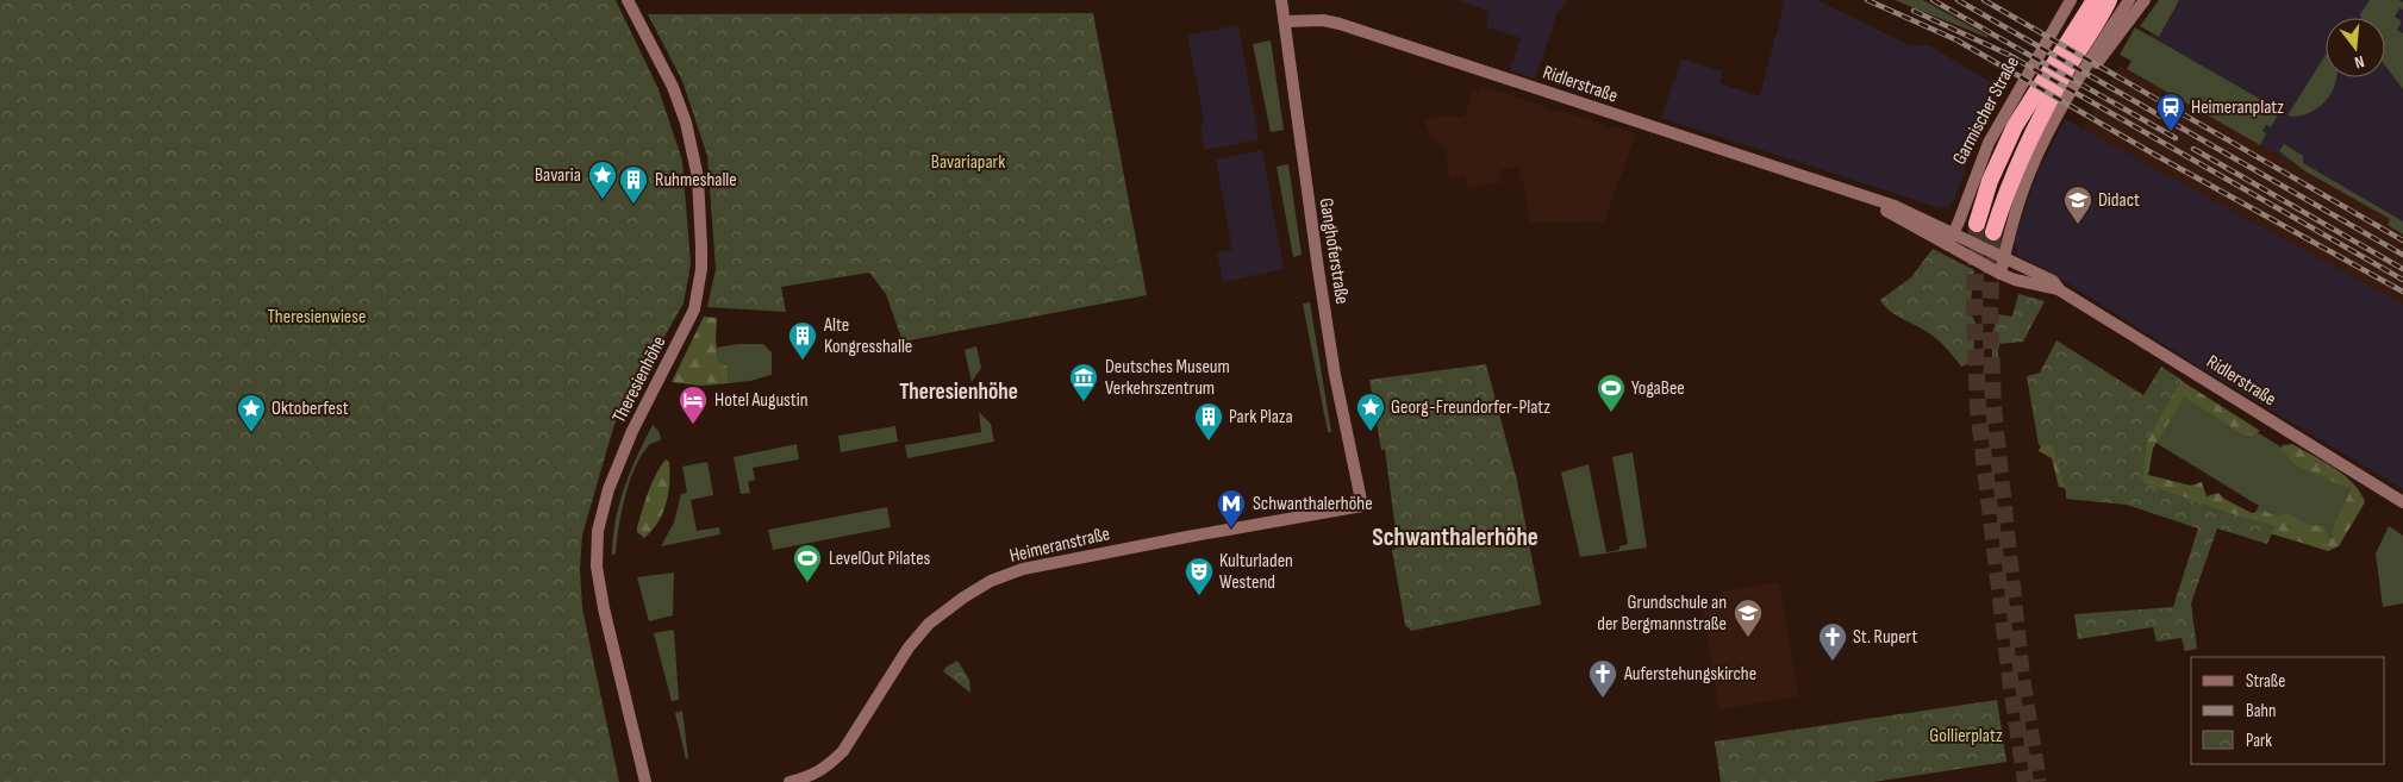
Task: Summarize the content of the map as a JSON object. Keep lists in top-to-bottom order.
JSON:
{
  "streets": {
    "highway": ["Garmischer Straße"],
    "street": [
      "Ridlerstraße",
      "Ganghoferstraße",
      "Theresienhöhe",
      "Heimeranstraße"
    ]
  },
  "crossings": [
    ["Ridlerstraße", "Garmischer Straße"],
    ["Ridlerstraße", "Ganghoferstraße"],
    ["Ganghoferstraße", "Heimeranstraße"]
  ],
  "districts": ["Theresienhöhe", "Schwanthalerhöhe"],
  "parks": ["Bavariapark", "Theresienwiese", "Gollierplatz"],
  "places": {
    "station": ["Heimeranplatz"],
    "place": ["Bavaria", "Georg-Freundorfer-Platz", "Oktoberfest"],
    "building": ["Ruhmeshalle", "Alte Kongresshalle", "Park Plaza"],
    "school or university": ["Didact", "Grundschule an der Bergmannstraße"],
    "museum": ["Deutsches Museum Verkehrszentrum"],
    "sports": ["YogaBee", "LevelOut Pilates"],
    "hotel": ["Hotel Augustin"],
    "metro station": ["Schwanthalerhöhe"],
    "theatre": ["Kulturladen Westend"],
    "church": ["St. Rupert", "Auferstehungskirche"]
  },
  "legend": ["Straße", "Bahn", "Park"],
  "north": "bottom"
}
